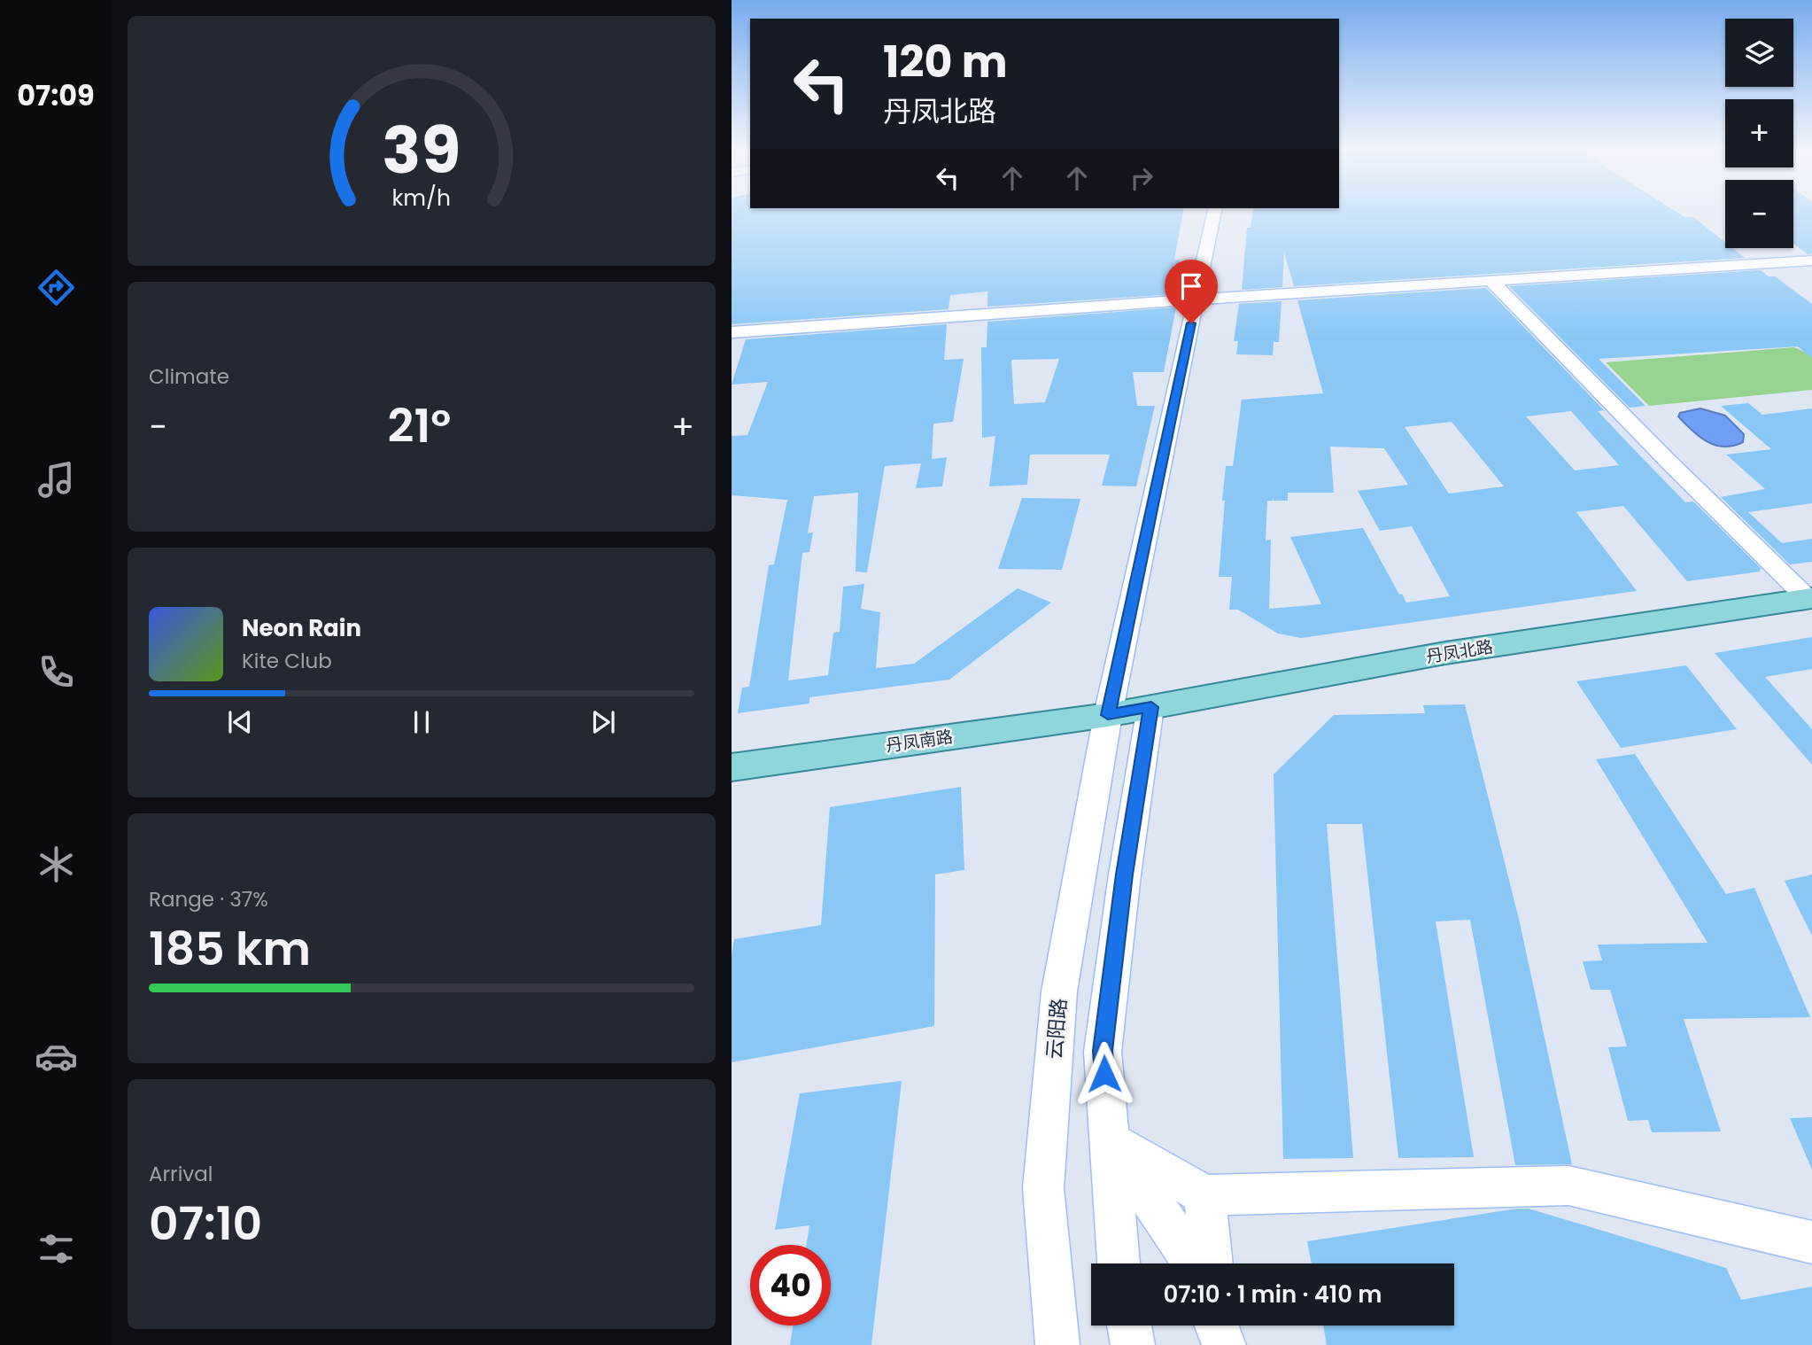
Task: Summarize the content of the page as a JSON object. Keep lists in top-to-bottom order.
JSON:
{
  "streets": {
    "main road": ["丹凤北路", "丹凤南路"],
    "street": ["云阳路"]
  },
  "crossings": [
    ["丹凤北路", "丹凤南路"],
    ["丹凤北路", "云阳路"],
    ["丹凤南路", "云阳路"]
  ],
  "page": {
    "tabs": "07:09",
    "map_buttons": ["+", "−"],
    "turn": ["120 m", "丹凤北路"],
    "tile": [
      "Climate",
      ["Range · 37%", "185 km"],
      ["Arrival", "07:10"]
    ],
    "heat": ["−", "21°", "+"],
    "song": ["Neon Rain", "Kite Club"],
    "limit": "40",
    "trip": "07:10 · 1 min · 410 m",
    "gauge": ["39", "km/h"]
  }
}
